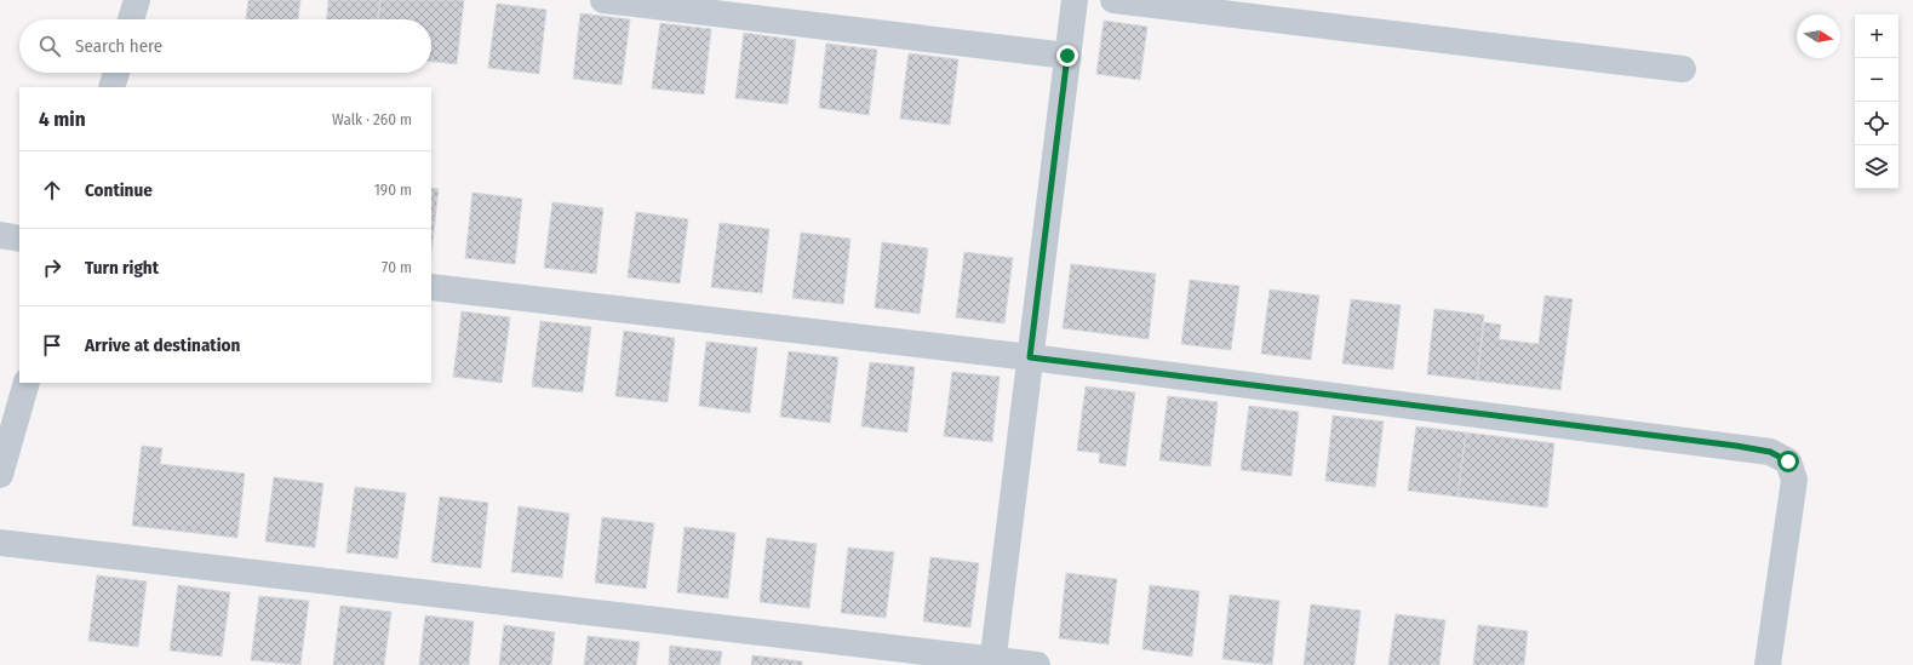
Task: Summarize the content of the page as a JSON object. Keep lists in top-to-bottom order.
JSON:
{
  "north": "right",
  "page": {
    "map_buttons": ["+", "−"],
    "search": "Search here",
    "heading": ["4 min", "Walk · 260 m"],
    "list": [
      ["Continue", "190 m"],
      ["Turn right", "70 m"],
      "Arrive at destination"
    ]
  }
}
